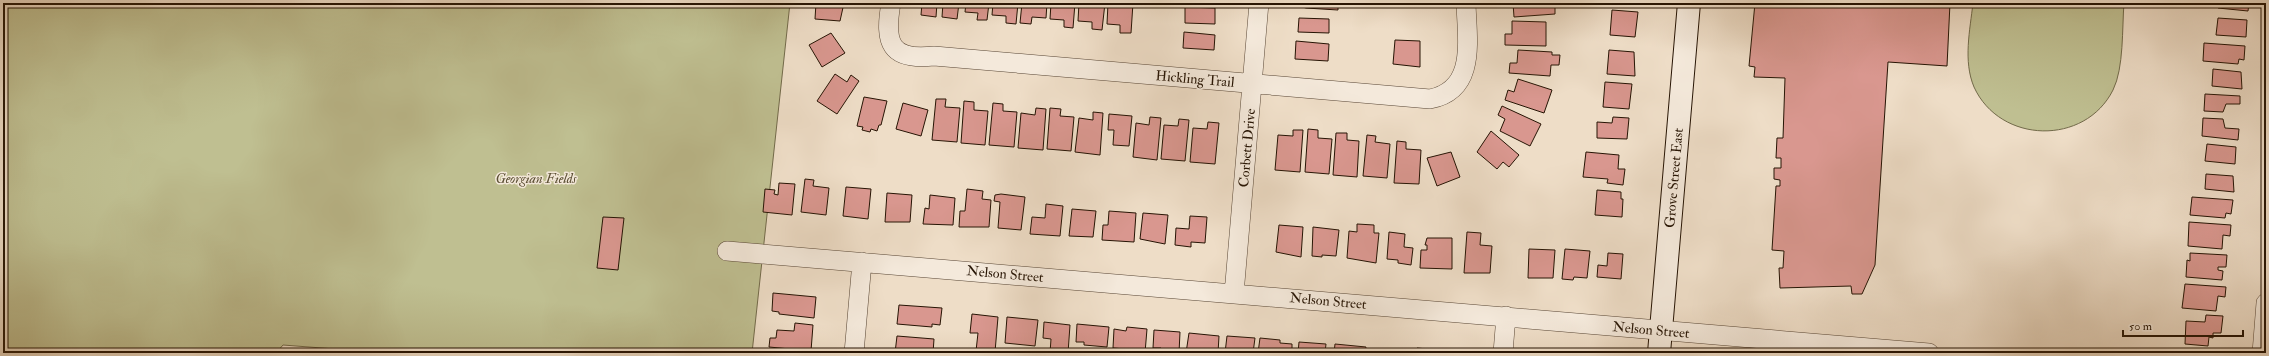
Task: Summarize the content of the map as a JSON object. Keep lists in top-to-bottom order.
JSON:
{
  "streets": {
    "street": [
      "Hickling Trail",
      "Corbett Drive",
      "Grove Street East",
      "Nelson Street"
    ]
  },
  "crossings": [
    ["Hickling Trail", "Corbett Drive"],
    ["Corbett Drive", "Nelson Street"],
    ["Grove Street East", "Nelson Street"]
  ],
  "parks": ["Georgian Fields"],
  "scale_bar": "50 m"
}
